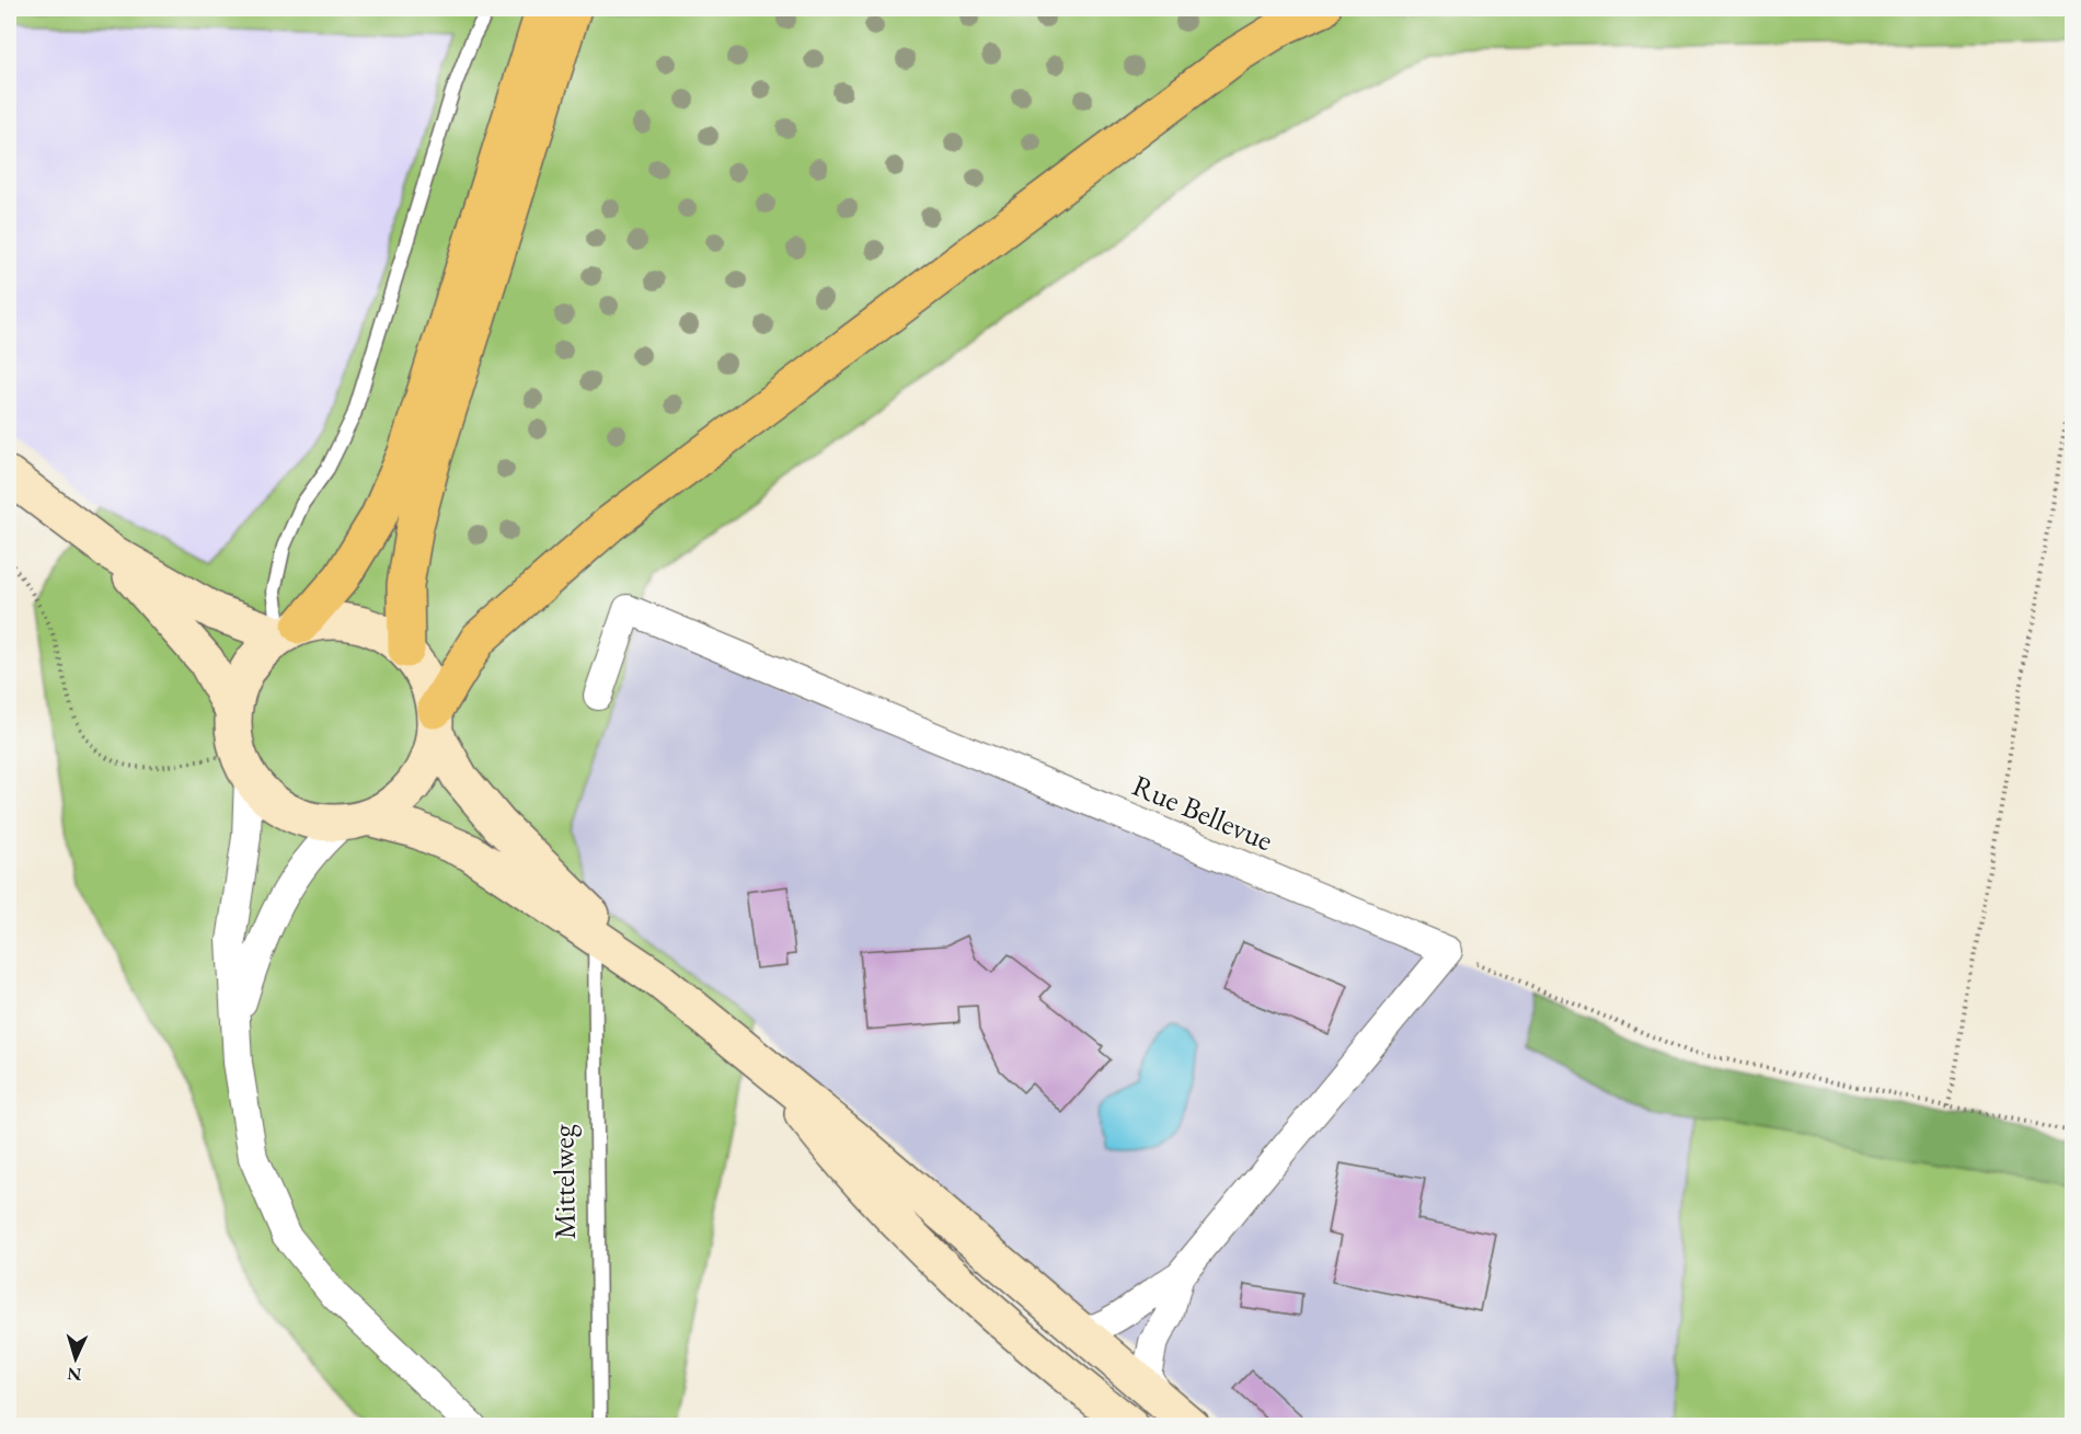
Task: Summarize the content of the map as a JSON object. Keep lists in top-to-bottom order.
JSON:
{
  "streets": {
    "street": ["Rue Bellevue"],
    "lane": ["Mittelweg"]
  },
  "north": "bottom"
}
